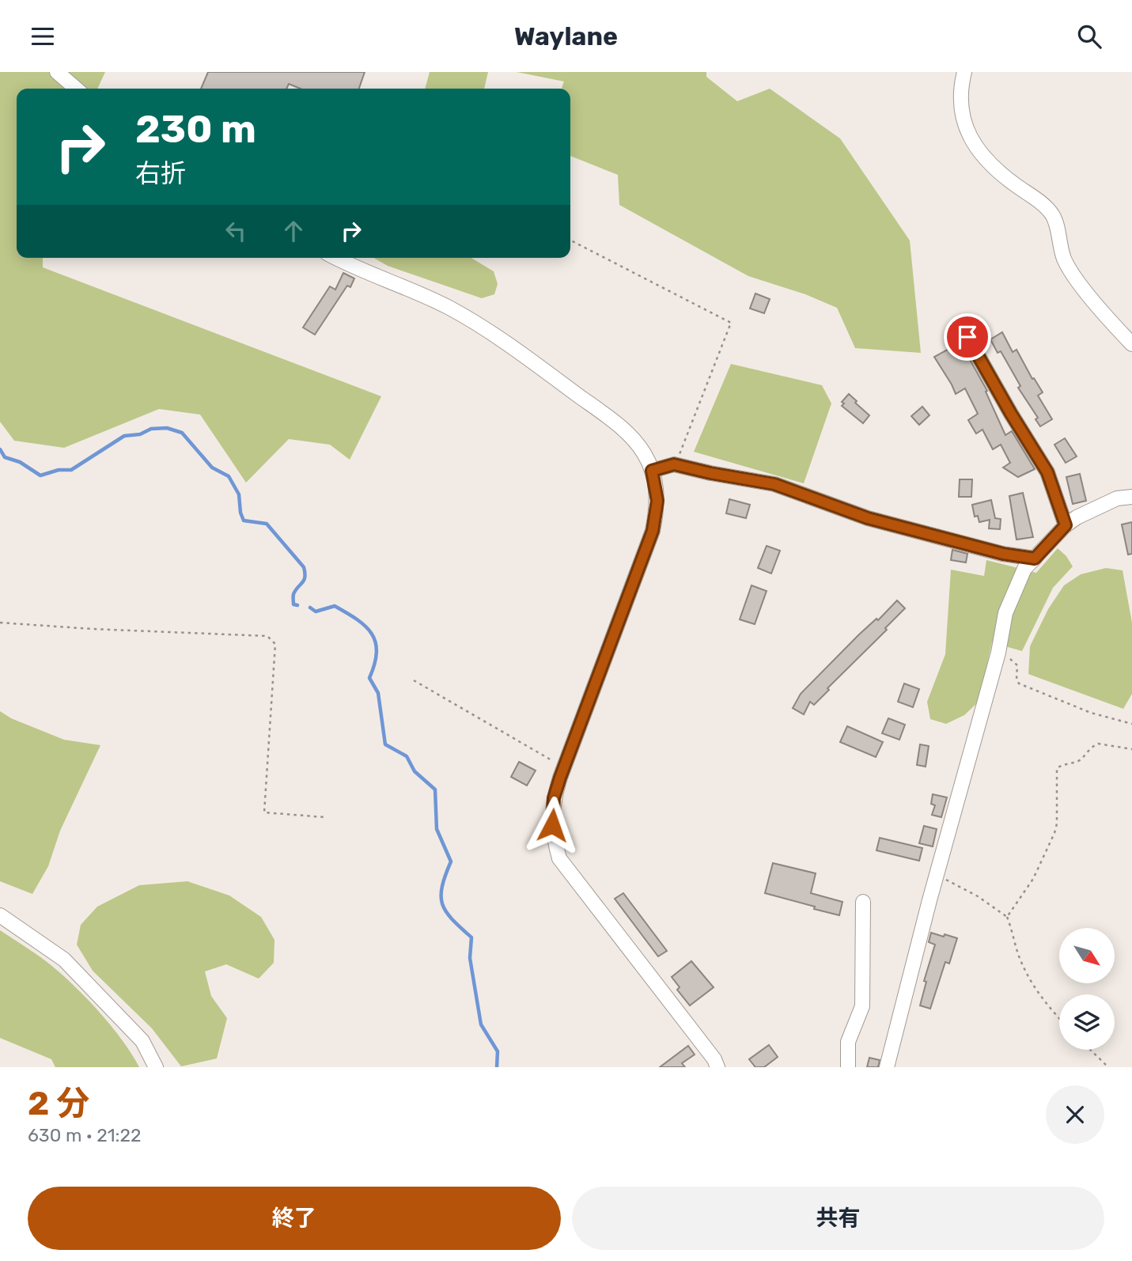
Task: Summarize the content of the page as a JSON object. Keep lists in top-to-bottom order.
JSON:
{
  "north": "bottom right",
  "page": {
    "header": "Waylane",
    "turn": ["230 m", "右折"],
    "heading": ["2 分", "630 m · 21:22"],
    "buttons": ["終了", "共有"]
  }
}
